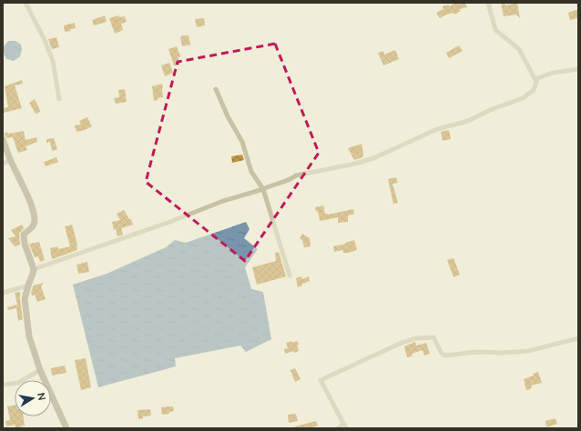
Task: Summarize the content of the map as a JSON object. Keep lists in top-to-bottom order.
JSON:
{
  "north": "right"
}
